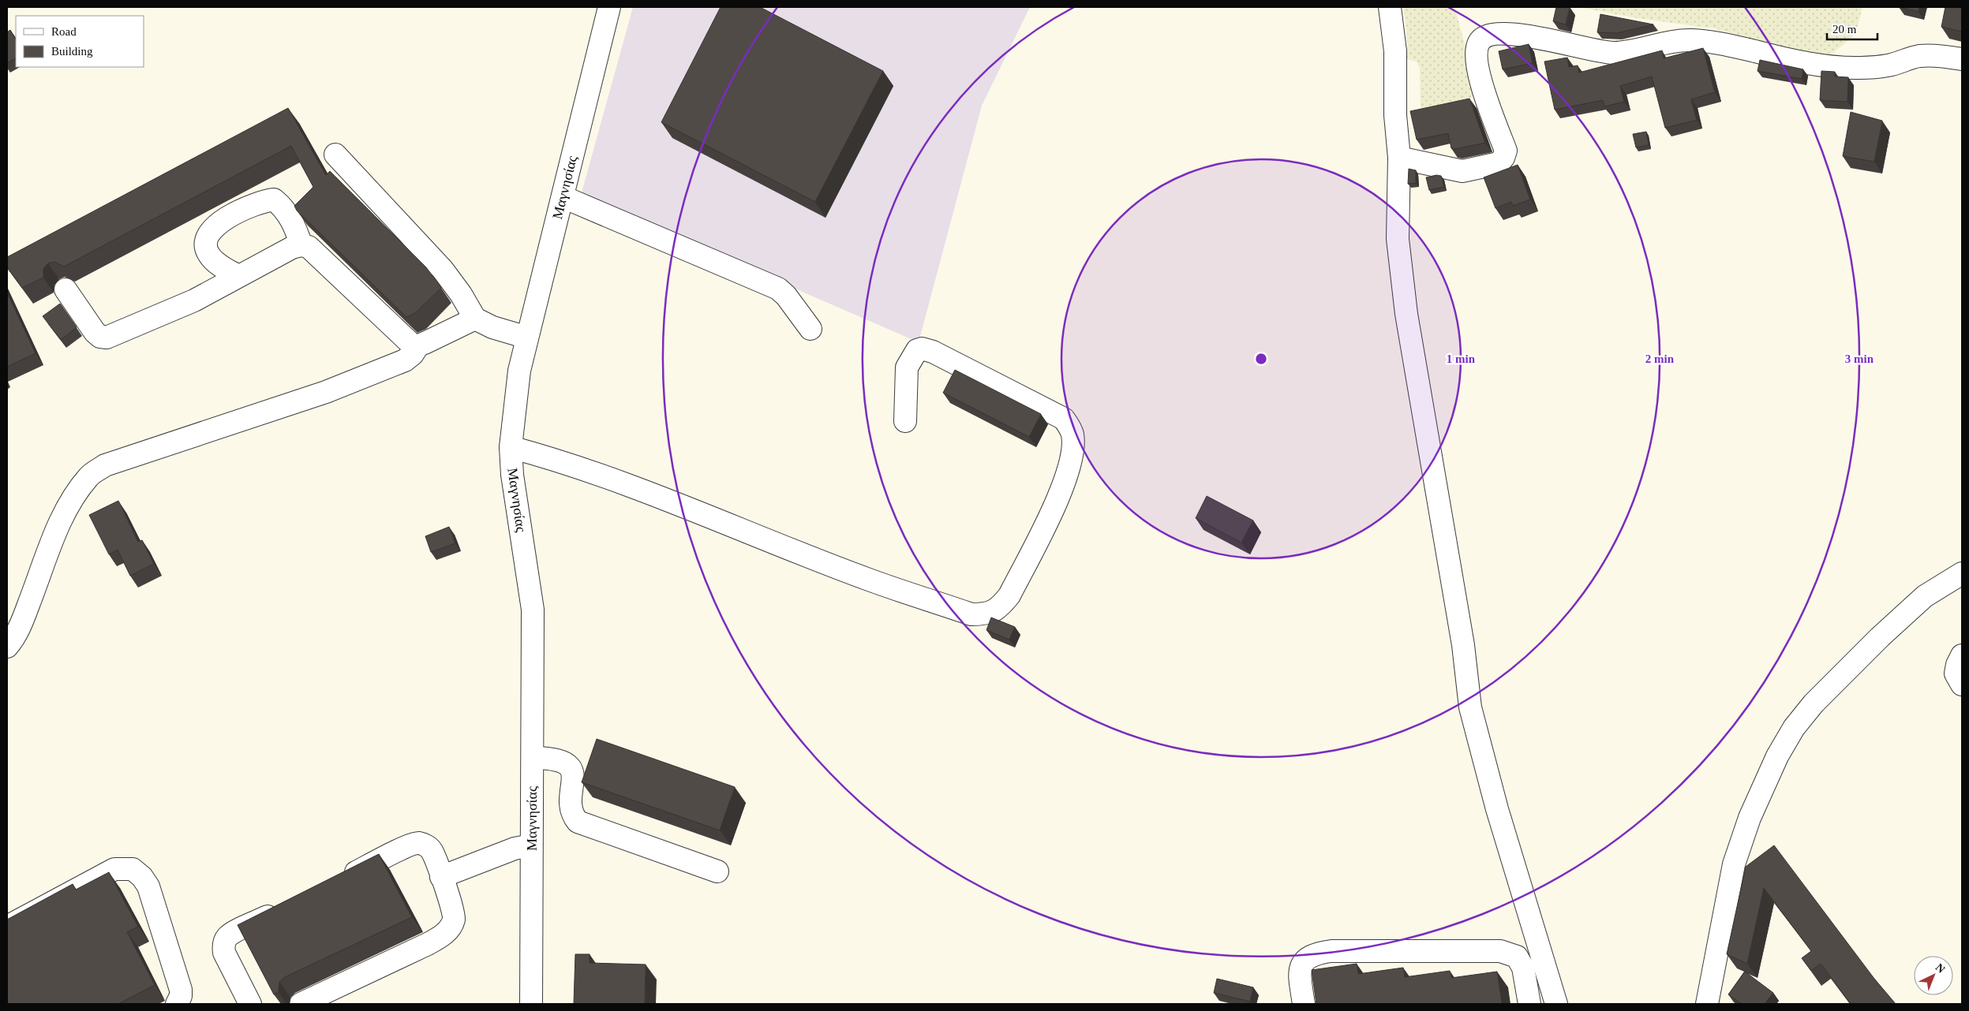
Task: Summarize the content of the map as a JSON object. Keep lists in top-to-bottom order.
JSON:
{
  "streets": {
    "street": ["Μαγνησίας"]
  },
  "legend": ["Road", "Building"],
  "scale_bar": "20 m",
  "north": "top right",
  "rings": ["1 min", "2 min", "3 min"]
}
